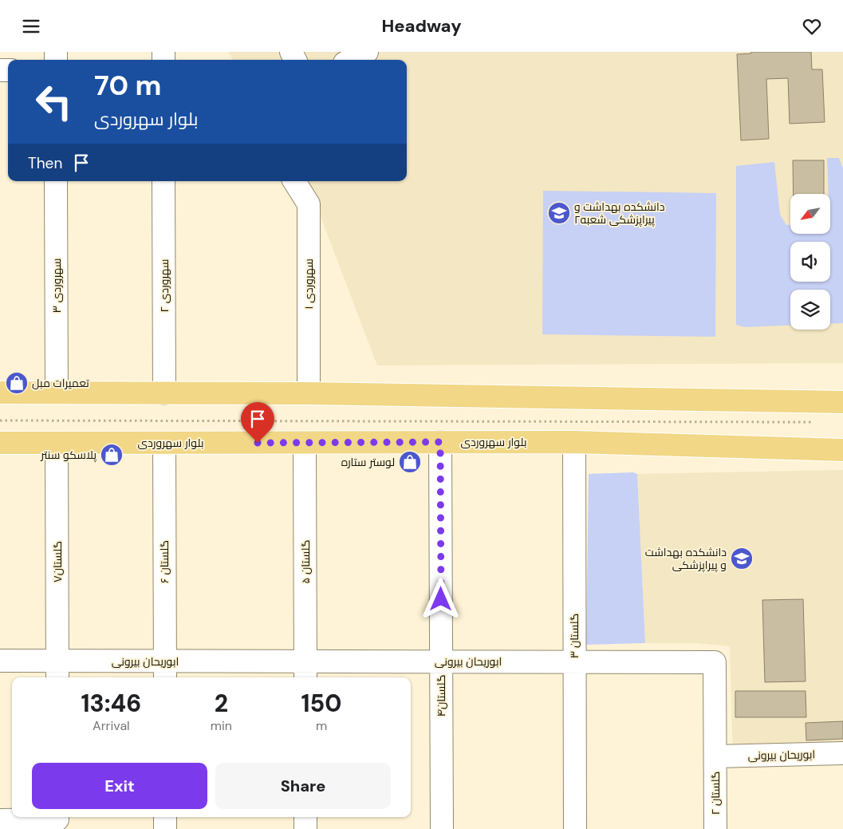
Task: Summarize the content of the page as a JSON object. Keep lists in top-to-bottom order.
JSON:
{
  "streets": {
    "main road": ["بلوار سهروردی"],
    "street": [
      "سهروردی ۱",
      "سهروردی ۳",
      "سهروردی ۲",
      "گلستان۷",
      "گلستان ۶",
      "گلستان ۵",
      "گلستان ۳",
      "ابوریحان بیرونی",
      "گلستان۴",
      "گلستان ۲"
    ]
  },
  "crossings": [
    ["بلوار سهروردی", "گلستان۷"],
    ["بلوار سهروردی", "گلستان ۶"],
    ["بلوار سهروردی", "گلستان ۵"],
    ["بلوار سهروردی", "گلستان ۳"],
    ["بلوار سهروردی", "گلستان۴"],
    ["گلستان۷", "ابوریحان بیرونی"],
    ["گلستان ۶", "ابوریحان بیرونی"],
    ["گلستان ۵", "ابوریحان بیرونی"],
    ["گلستان ۳", "ابوریحان بیرونی"],
    ["ابوریحان بیرونی", "گلستان۴"],
    ["ابوریحان بیرونی", "گلستان ۲"]
  ],
  "places": {
    "school or university": ["دانشکده بهداشت و پیراپزشکى شعبه۲", "دانشکده بهداشت و پیراپزشکی"],
    "shop": ["تعمیرات مبل", "پلاسکو سنتر", "لوستر ستاره"]
  },
  "north": "bottom left",
  "page": {
    "header": "Headway",
    "turn": ["70 m", "بلوار سهروردی"],
    "then": "Then",
    "eta": [
      "13:46",
      "Arrival",
      "2",
      "min",
      "150",
      "m"
    ],
    "buttons": ["Exit", "Share"]
  }
}
